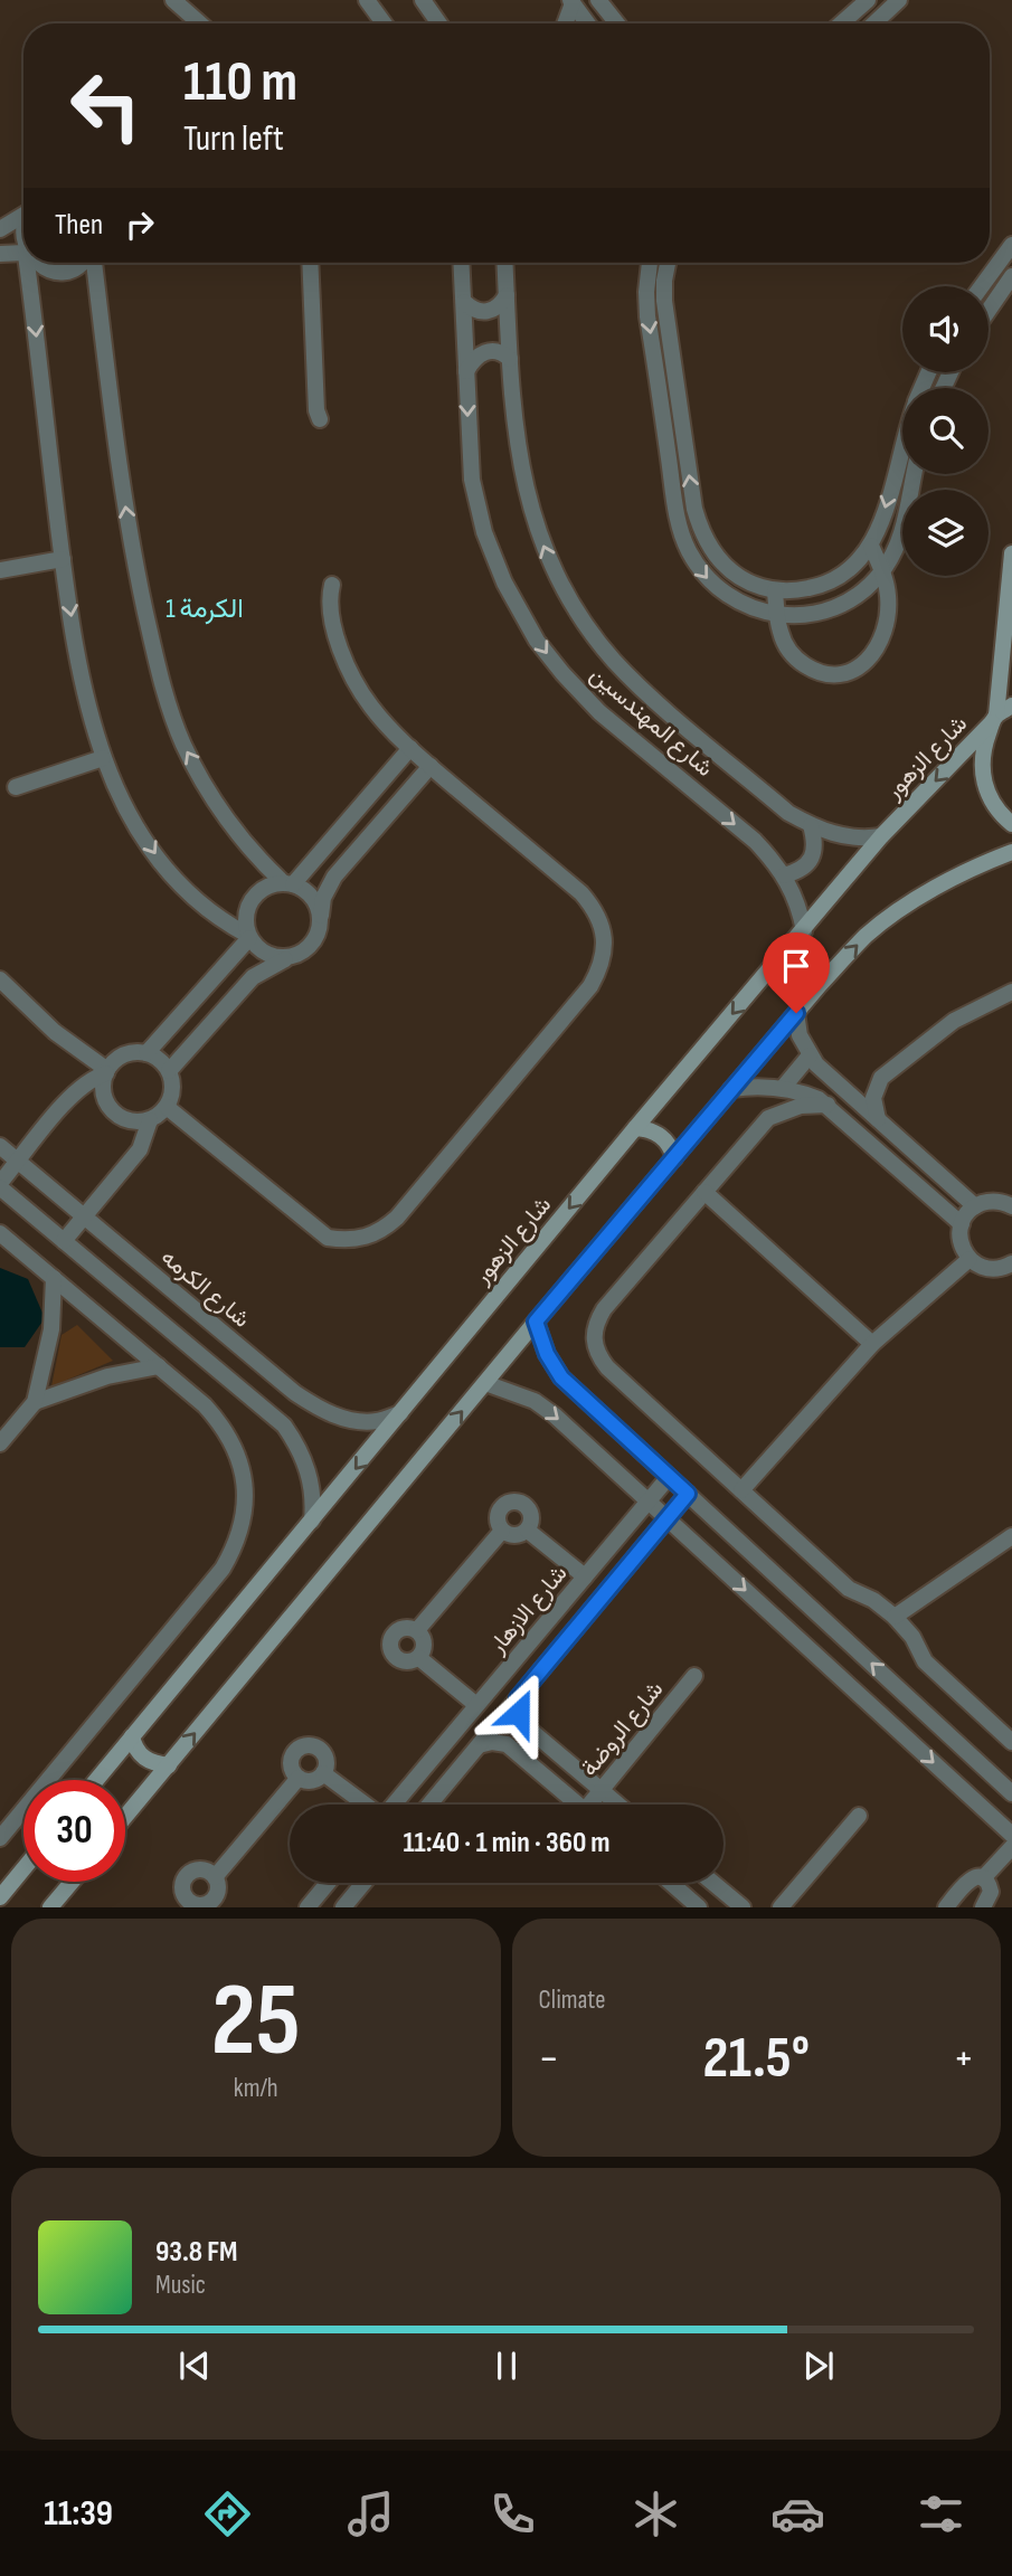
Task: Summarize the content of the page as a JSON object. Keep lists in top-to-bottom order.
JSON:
{
  "streets": {
    "main road": ["شارع الزهور"],
    "street": [
      "شارع المهندسين",
      "شارع الكرمه",
      "شارع الازهار",
      "شارع الروضة"
    ]
  },
  "crossings": [
    ["شارع المهندسين", "شارع الزهور"],
    ["شارع الزهور", "شارع الكرمه"]
  ],
  "districts": ["الكرمة 1"],
  "page": {
    "turn": ["110 m", "Turn left"],
    "then": "Then",
    "limit": "30",
    "trip": "11:40 · 1 min · 360 m",
    "tile": [
      ["25", "km/h"],
      "Climate"
    ],
    "heat": ["−", "21.5°", "+"],
    "song": ["93.8 FM", "Music"],
    "tabs": "11:39"
  }
}
